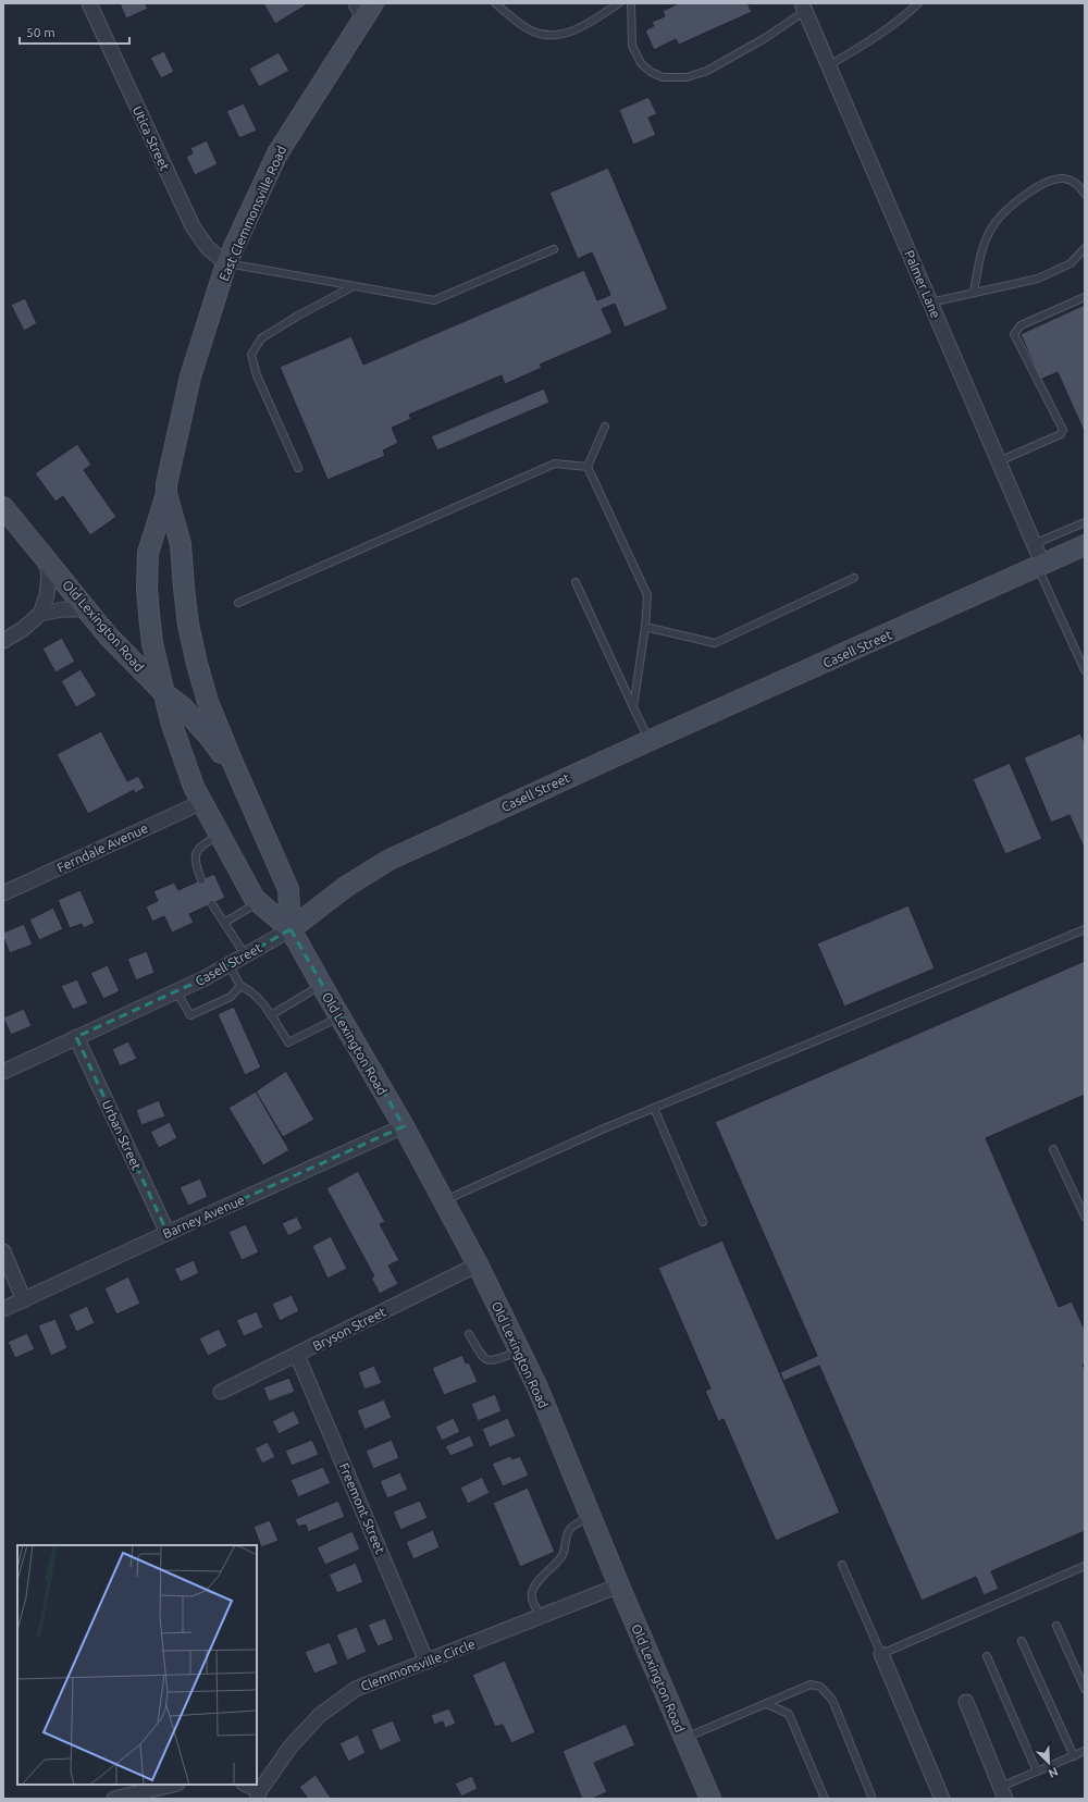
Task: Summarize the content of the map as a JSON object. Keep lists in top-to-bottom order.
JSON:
{
  "streets": {
    "main road": ["East Clemmonsville Road", "Old Lexington Road", "Casell Street"],
    "street": [
      "Utica Street",
      "Palmer Lane",
      "Ferndale Avenue",
      "Urban Street",
      "Barney Avenue",
      "Bryson Street",
      "Freemont Street",
      "Clemmonsville Circle"
    ]
  },
  "crossings": [
    ["Utica Street", "East Clemmonsville Road"],
    ["East Clemmonsville Road", "Old Lexington Road"],
    ["Palmer Lane", "Casell Street"],
    ["Old Lexington Road", "Casell Street"],
    ["Old Lexington Road", "Ferndale Avenue"],
    ["Old Lexington Road", "Barney Avenue"],
    ["Old Lexington Road", "Bryson Street"],
    ["Old Lexington Road", "Clemmonsville Circle"],
    ["Casell Street", "Urban Street"],
    ["Urban Street", "Barney Avenue"],
    ["Bryson Street", "Freemont Street"],
    ["Freemont Street", "Clemmonsville Circle"]
  ],
  "scale_bar": "50 m",
  "north": "bottom right"
}
